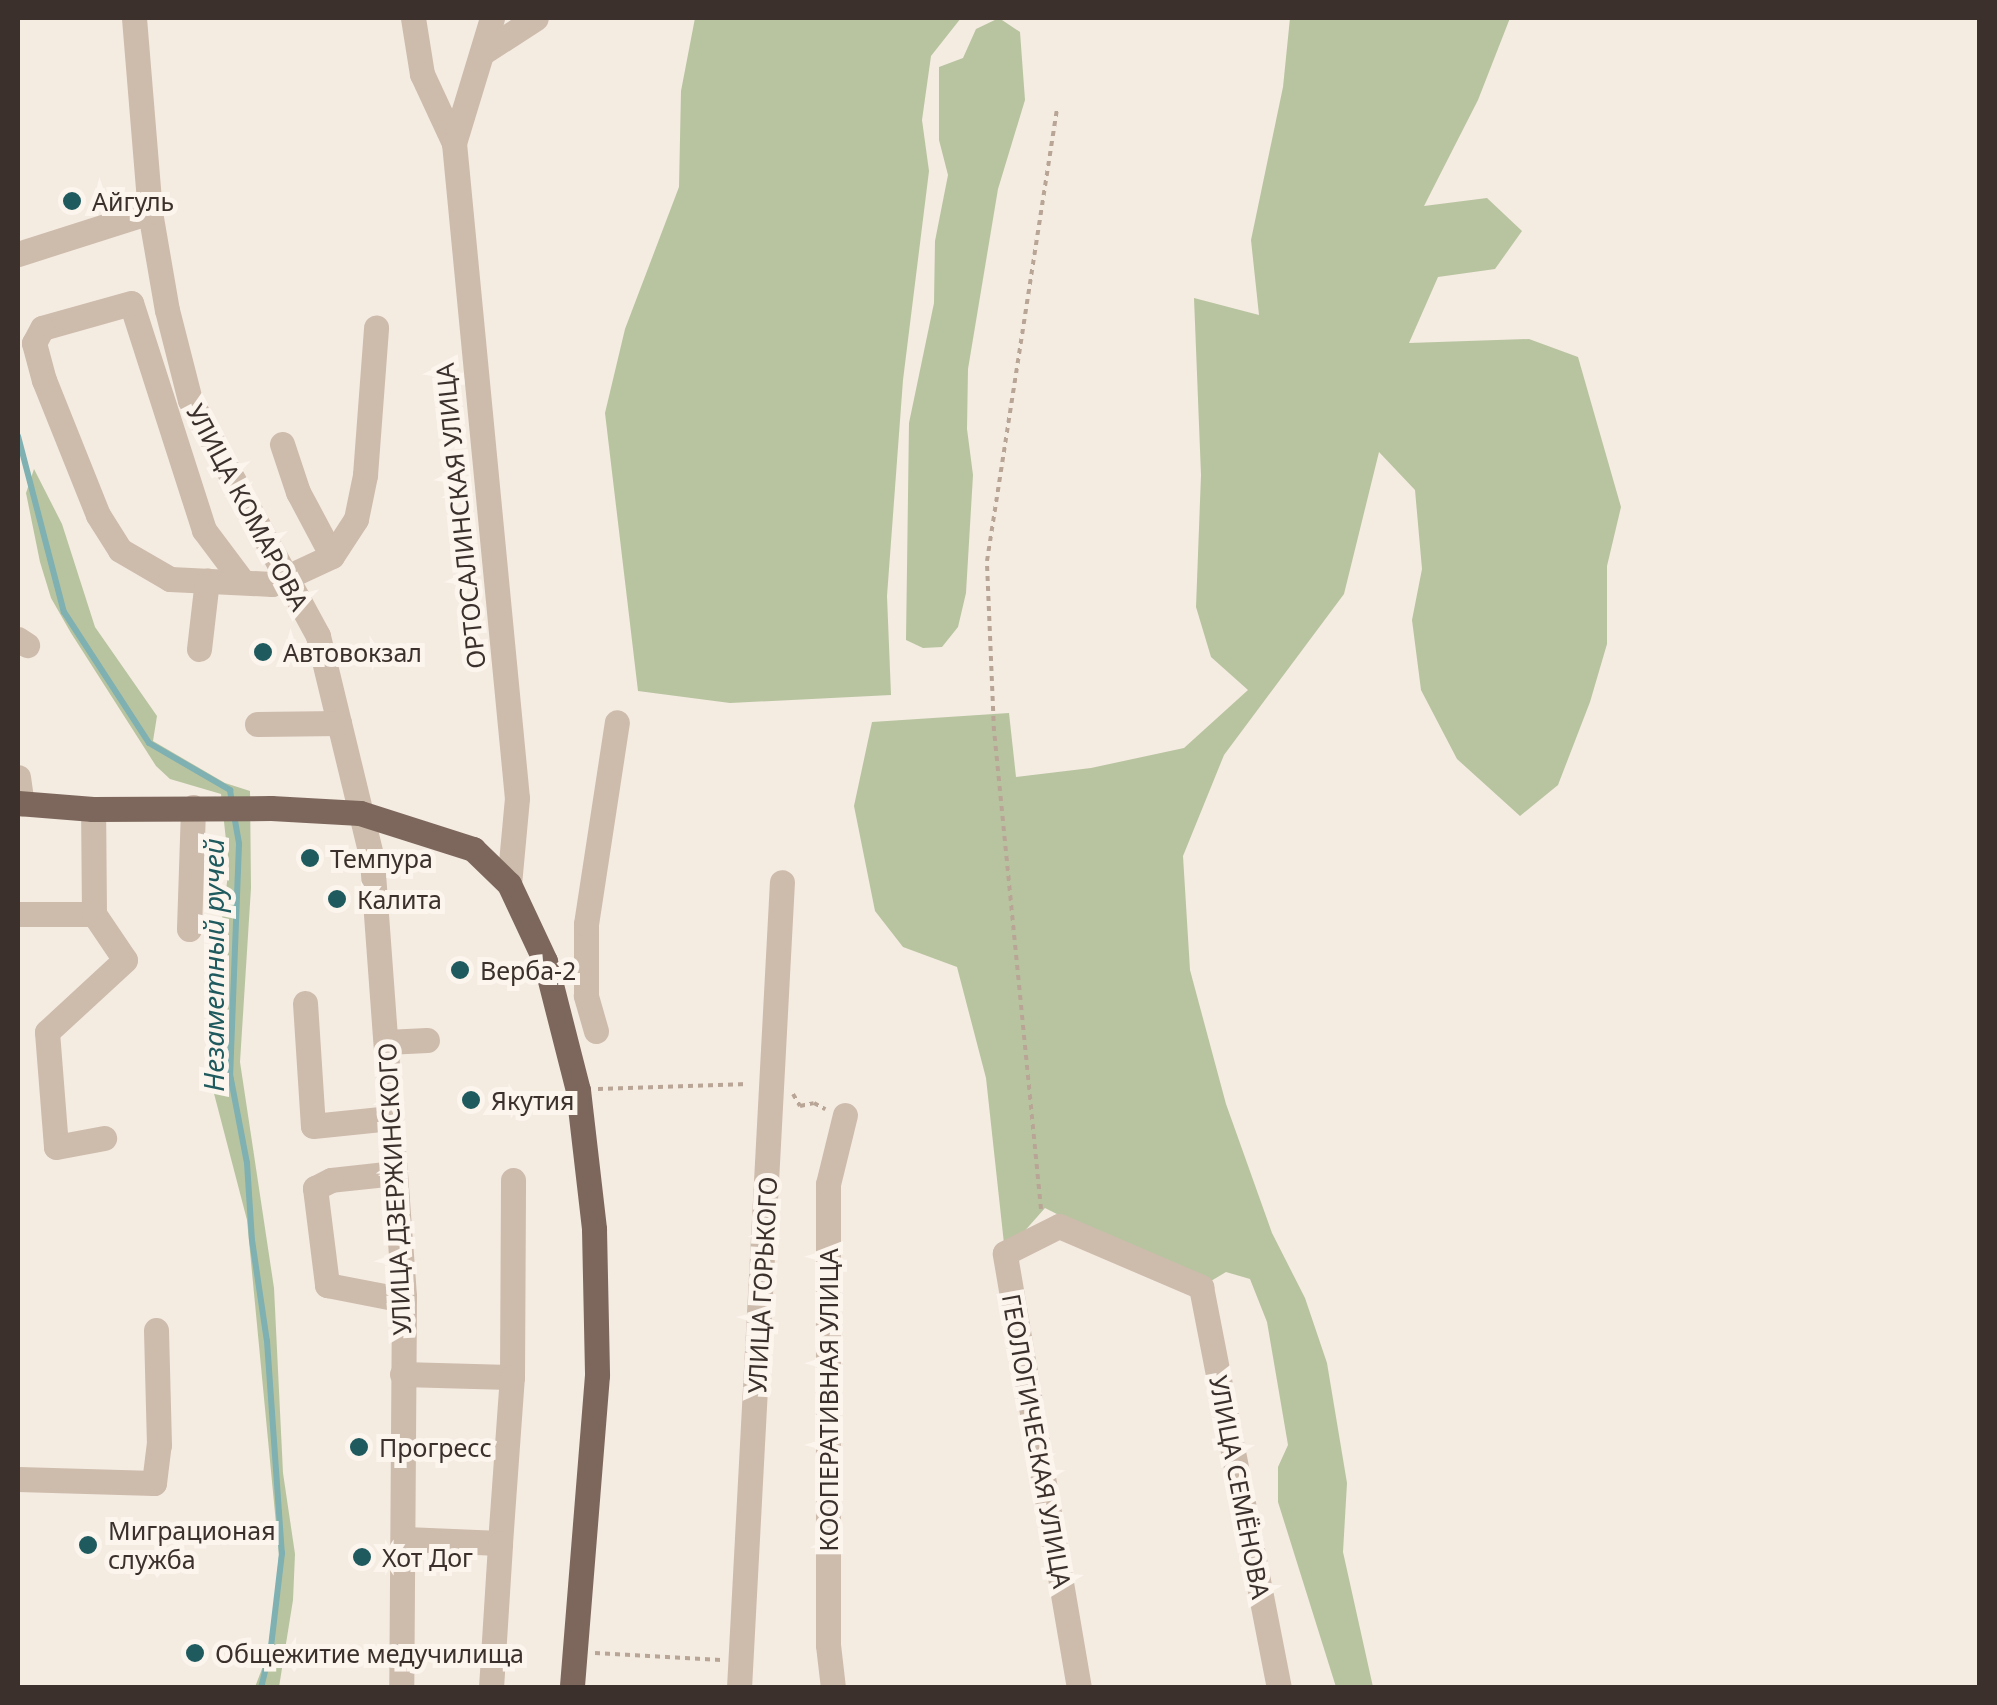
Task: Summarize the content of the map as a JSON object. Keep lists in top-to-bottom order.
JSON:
{
  "streets": {
    "street": [
      "УЛИЦА КОМАРОВА",
      "ОРТОСАЛИНСКАЯ УЛИЦА",
      "УЛИЦА ДЗЕРЖИНСКОГО",
      "УЛИЦА ГОРЬКОГО",
      "КООПЕРАТИВНАЯ УЛИЦА",
      "ГЕОЛОГИЧЕСКАЯ УЛИЦА",
      "УЛИЦА СЕМЁНОВА"
    ]
  },
  "crossings": [
    ["УЛИЦА КОМАРОВА", "УЛИЦА ДЗЕРЖИНСКОГО"],
    ["ГЕОЛОГИЧЕСКАЯ УЛИЦА", "УЛИЦА СЕМЁНОВА"]
  ],
  "water": ["Незаметный ручей"],
  "places": [
    "Айгуль",
    "Автовокзал",
    "Темпура",
    "Калита",
    "Верба-2",
    "Якутия",
    "Прогресс",
    "Миграционая служба",
    "Хот Дог",
    "Общежитие медучилища"
  ]
}
